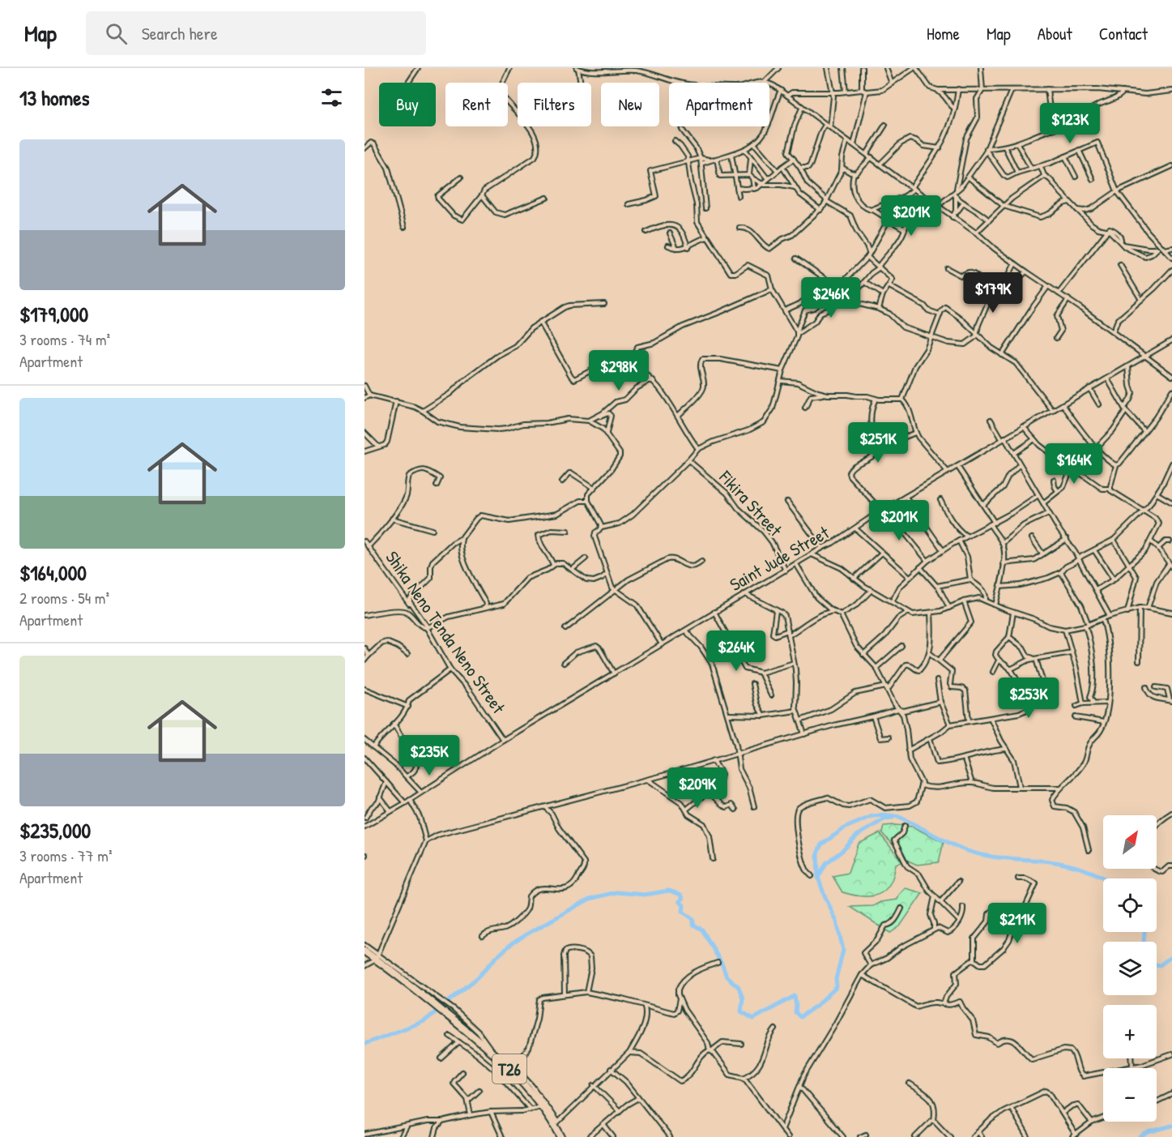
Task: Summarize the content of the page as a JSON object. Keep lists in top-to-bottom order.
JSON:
{
  "streets": {
    "highway": ["T26"],
    "street": ["Fikira Street", "Saint Jude Street", "Shika Neno Tenda Neno Street"]
  },
  "crossings": [
    ["Fikira Street", "Saint Jude Street"],
    ["Saint Jude Street", "Shika Neno Tenda Neno Street"]
  ],
  "north": "top right",
  "page": {
    "header": "Map",
    "search": "Search here",
    "nav": [
      "Home",
      "Map",
      "About",
      "Contact"
    ],
    "heading": "13 homes",
    "chip": [
      "Buy",
      "Rent",
      "Filters",
      "New",
      "Apartment"
    ],
    "price": [
      "$123K",
      "$201K",
      "$179K",
      "$246K",
      "$298K",
      "$251K",
      "$164K",
      "$201K",
      "$264K",
      "$253K",
      "$235K",
      "$209K",
      "$211K"
    ],
    "list": [
      {
        "name": "$179,000",
        "note": "3 rooms · 74 m² · Apartment"
      },
      {
        "name": "$164,000",
        "note": "2 rooms · 54 m² · Apartment"
      },
      {
        "name": "$235,000",
        "note": "3 rooms · 77 m² · Apartment"
      }
    ],
    "map_buttons": ["+", "−"]
  }
}
